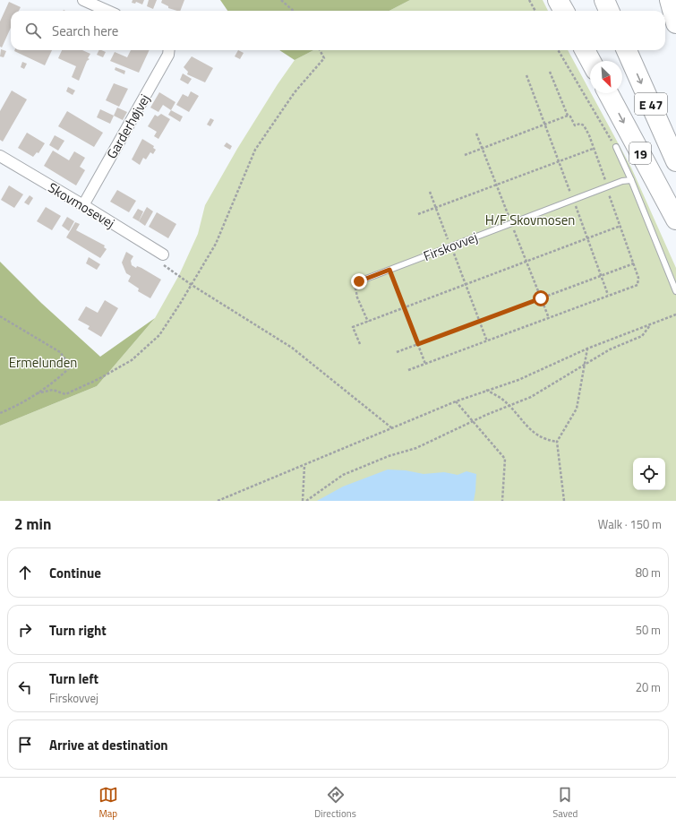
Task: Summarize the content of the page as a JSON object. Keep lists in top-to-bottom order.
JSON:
{
  "streets": {
    "highway": ["E 47", "19"],
    "street": ["Garderhøjvej", "Skovmosevej"],
    "lane": ["Firskovvej"]
  },
  "crossings": [
    ["Garderhøjvej", "Skovmosevej"]
  ],
  "parks": ["H/F Skovmosen", "Ermelunden"],
  "north": "bottom right",
  "page": {
    "search": "Search here",
    "heading": ["2 min", "Walk · 150 m"],
    "list": [
      ["Continue", "80 m"],
      ["Turn right", "50 m"],
      ["Turn left", "Firskovvej", "20 m"],
      "Arrive at destination"
    ],
    "nav": ["Map", "Directions", "Saved"]
  }
}
